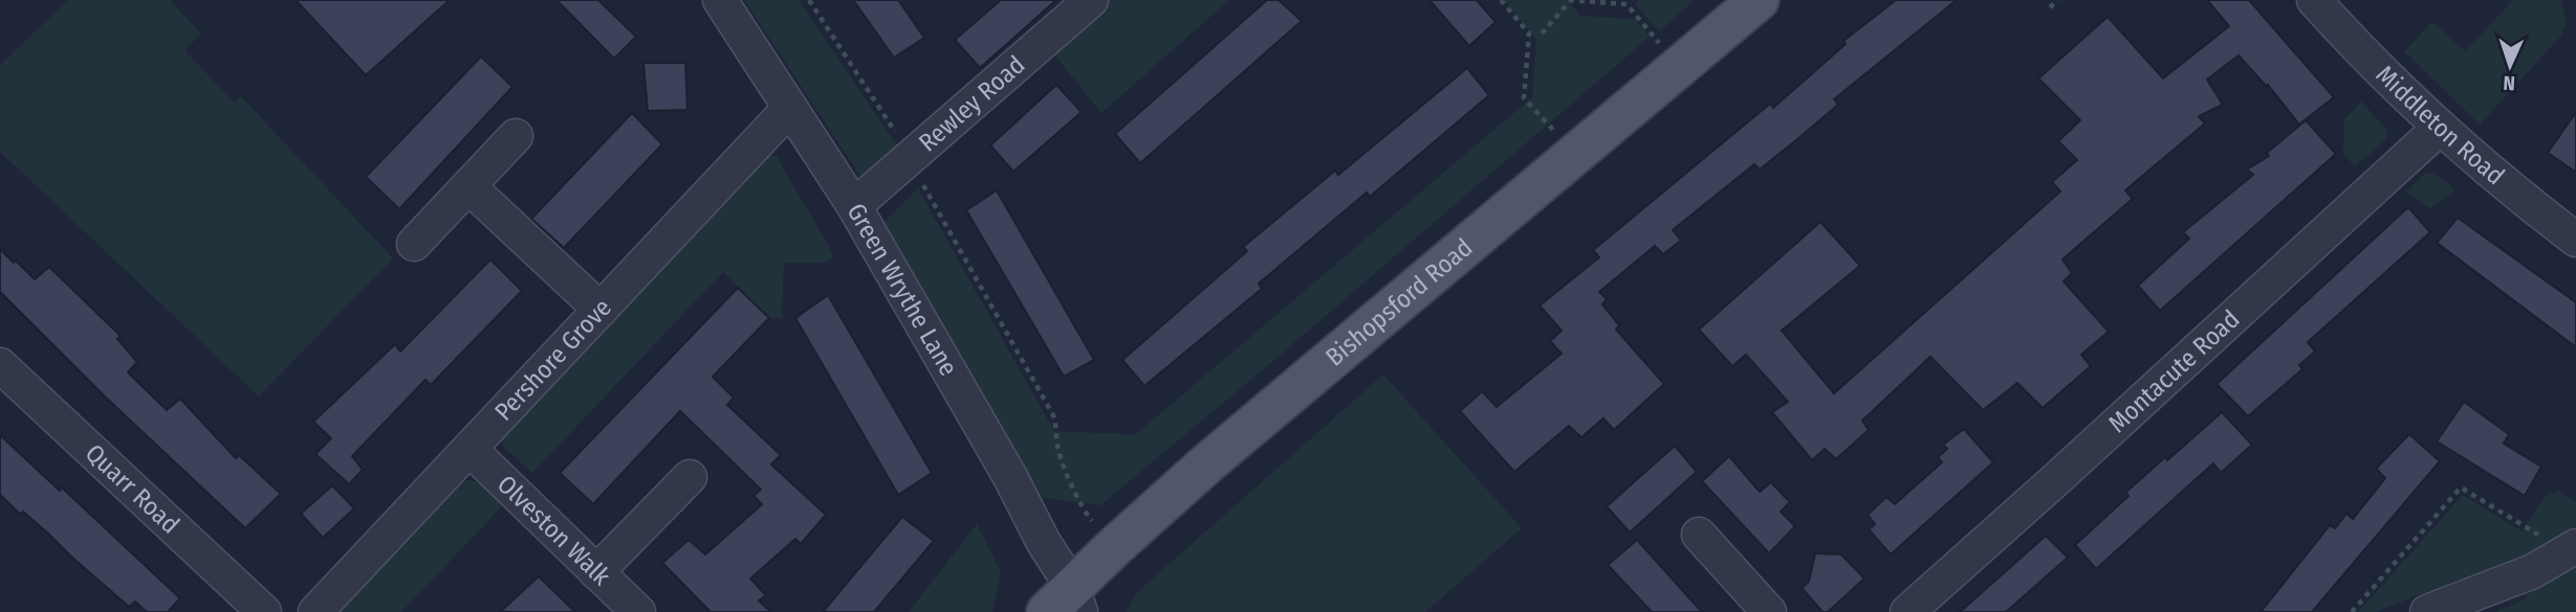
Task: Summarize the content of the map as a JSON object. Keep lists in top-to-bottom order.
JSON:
{
  "streets": {
    "main road": ["Bishopsford Road"],
    "street": [
      "Rewley Road",
      "Middleton Road",
      "Green Wrythe Lane",
      "Pershore Grove",
      "Montacute Road",
      "Quarr Road",
      "Olveston Walk"
    ]
  },
  "crossings": [
    ["Rewley Road", "Green Wrythe Lane"],
    ["Middleton Road", "Montacute Road"],
    ["Green Wrythe Lane", "Bishopsford Road"],
    ["Green Wrythe Lane", "Pershore Grove"],
    ["Pershore Grove", "Olveston Walk"]
  ],
  "north": "bottom"
}
